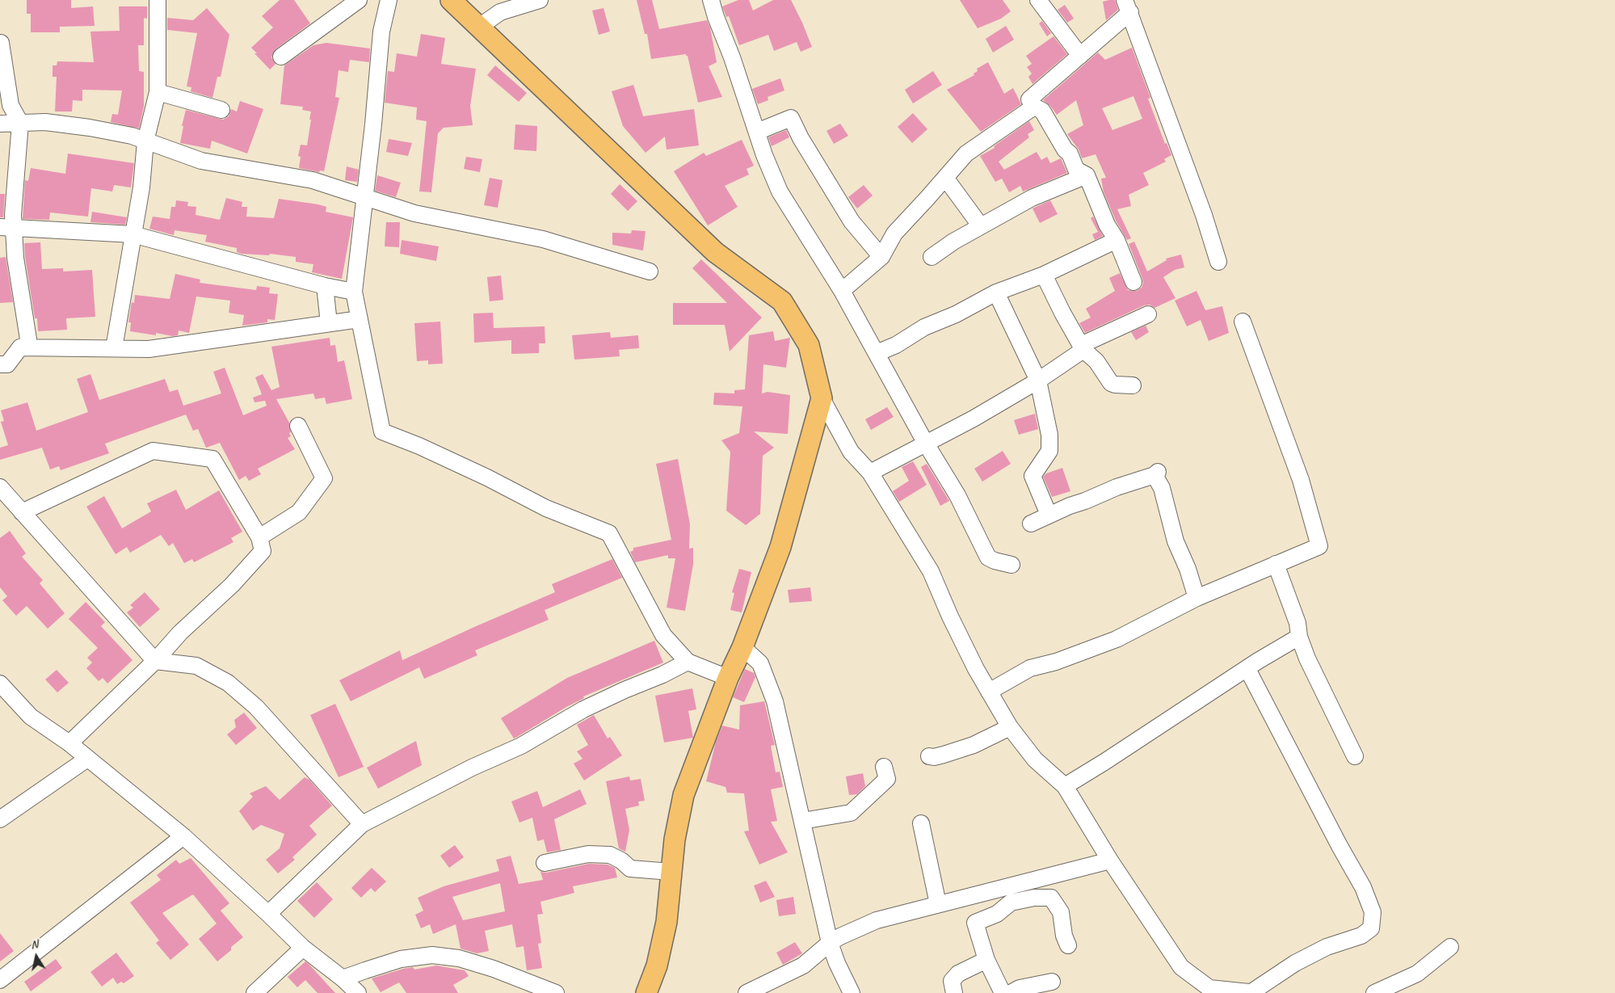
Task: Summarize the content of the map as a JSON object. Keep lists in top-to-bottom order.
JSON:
{
  "north": "top"
}
